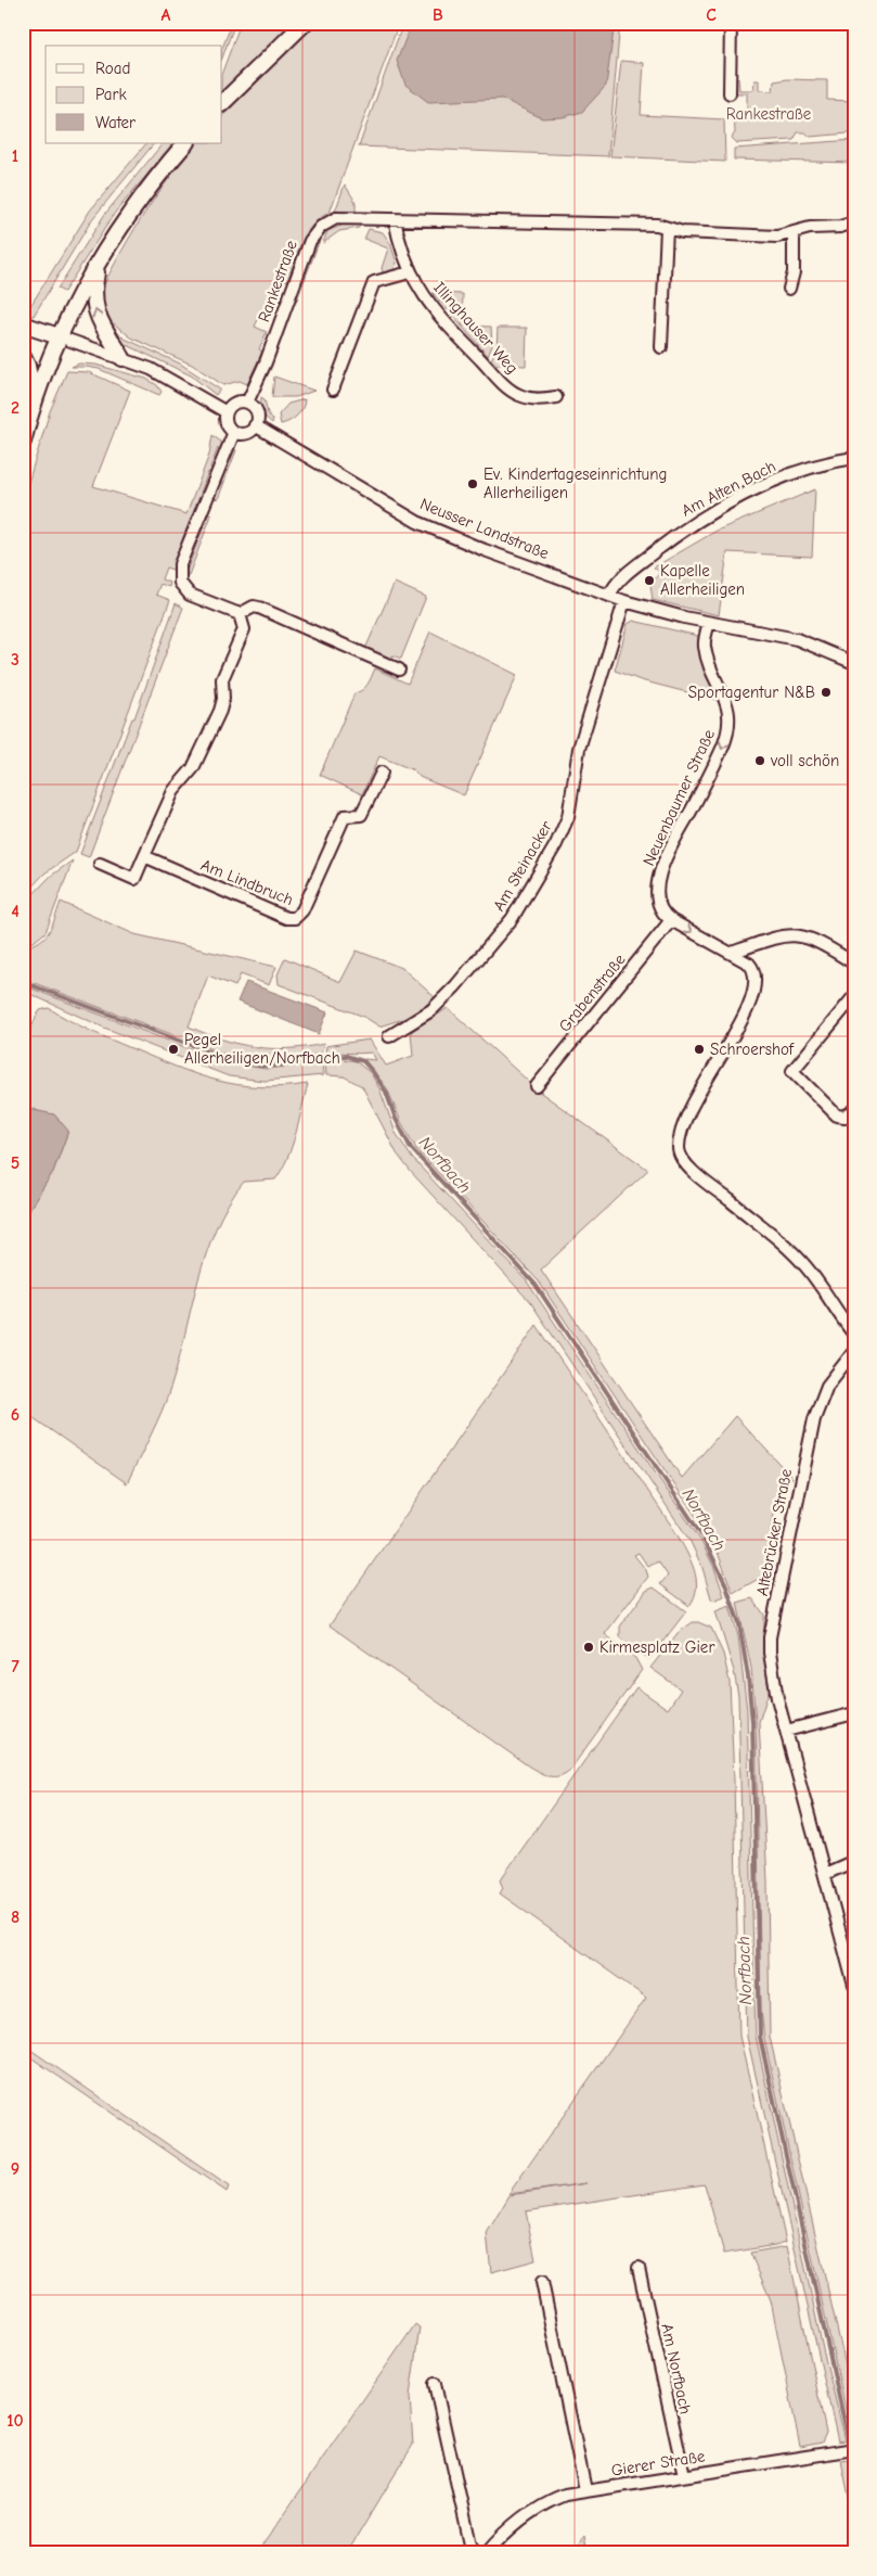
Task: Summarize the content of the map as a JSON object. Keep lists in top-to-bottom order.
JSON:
{
  "streets": {
    "street": [
      "Rankestraße",
      "Illinghauser Weg",
      "Am Alten Bach",
      "Neusser Landstraße",
      "Neuenbaumer Straße",
      "Am Steinacker",
      "Am Lindbruch",
      "Grabenstraße",
      "Altebrücker Straße",
      "Am Norfbach",
      "Gierer Straße"
    ]
  },
  "crossings": [
    ["Rankestraße", "Illinghauser Weg"],
    ["Rankestraße", "Neusser Landstraße"],
    ["Am Alten Bach", "Neusser Landstraße"],
    ["Neusser Landstraße", "Neuenbaumer Straße"],
    ["Neusser Landstraße", "Am Steinacker"],
    ["Neuenbaumer Straße", "Grabenstraße"],
    ["Am Norfbach", "Gierer Straße"]
  ],
  "one_way": ["Neuenbaumer Straße"],
  "water": ["Norfbach"],
  "parks": ["Rankestraße"],
  "places": [
    "Ev. Kindertageseinrichtung Allerheiligen",
    "Kapelle Allerheiligen",
    "Sportagentur N&B",
    "voll schön",
    "Pegel Allerheiligen/Norfbach",
    "Schroershof",
    "Kirmesplatz Gier"
  ],
  "legend": ["Road", "Park", "Water"],
  "grid": {
    "columns": ["A", "B", "C"],
    "rows": [
      "1",
      "2",
      "3",
      "4",
      "5",
      "6",
      "7",
      "8",
      "9",
      "10"
    ]
  }
}
